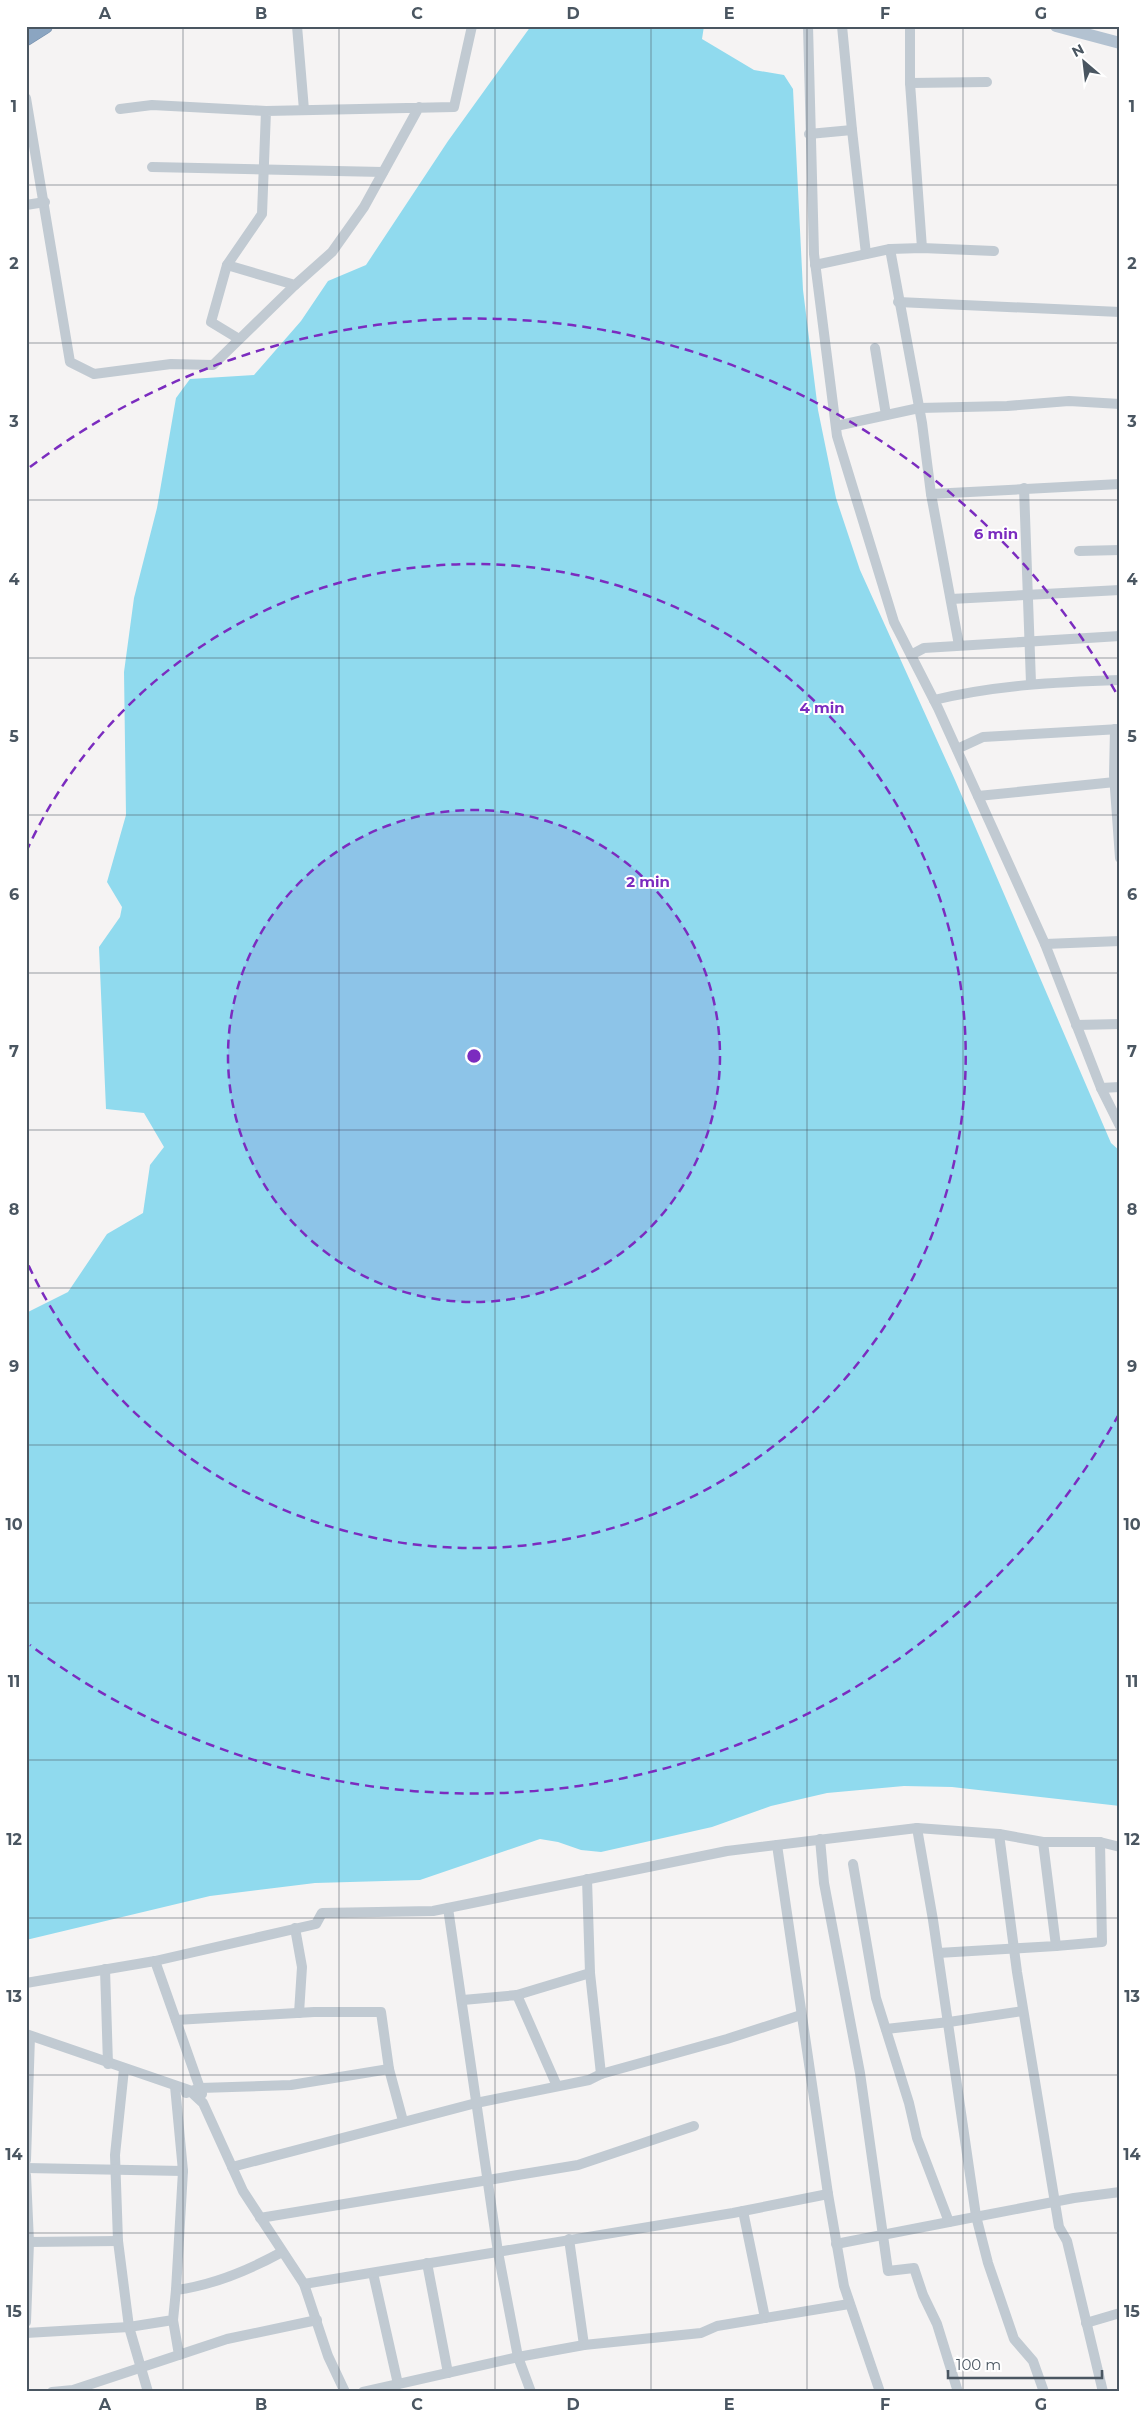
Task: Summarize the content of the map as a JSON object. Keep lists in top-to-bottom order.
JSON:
{
  "scale_bar": "100 m",
  "north": "top left",
  "grid": {
    "columns": [
      "A",
      "B",
      "C",
      "D",
      "E",
      "F",
      "G"
    ],
    "rows": [
      "1",
      "2",
      "3",
      "4",
      "5",
      "6",
      "7",
      "8",
      "9",
      "10",
      "11",
      "12",
      "13",
      "14",
      "15"
    ]
  },
  "rings": ["6 min", "4 min", "2 min"]
}
